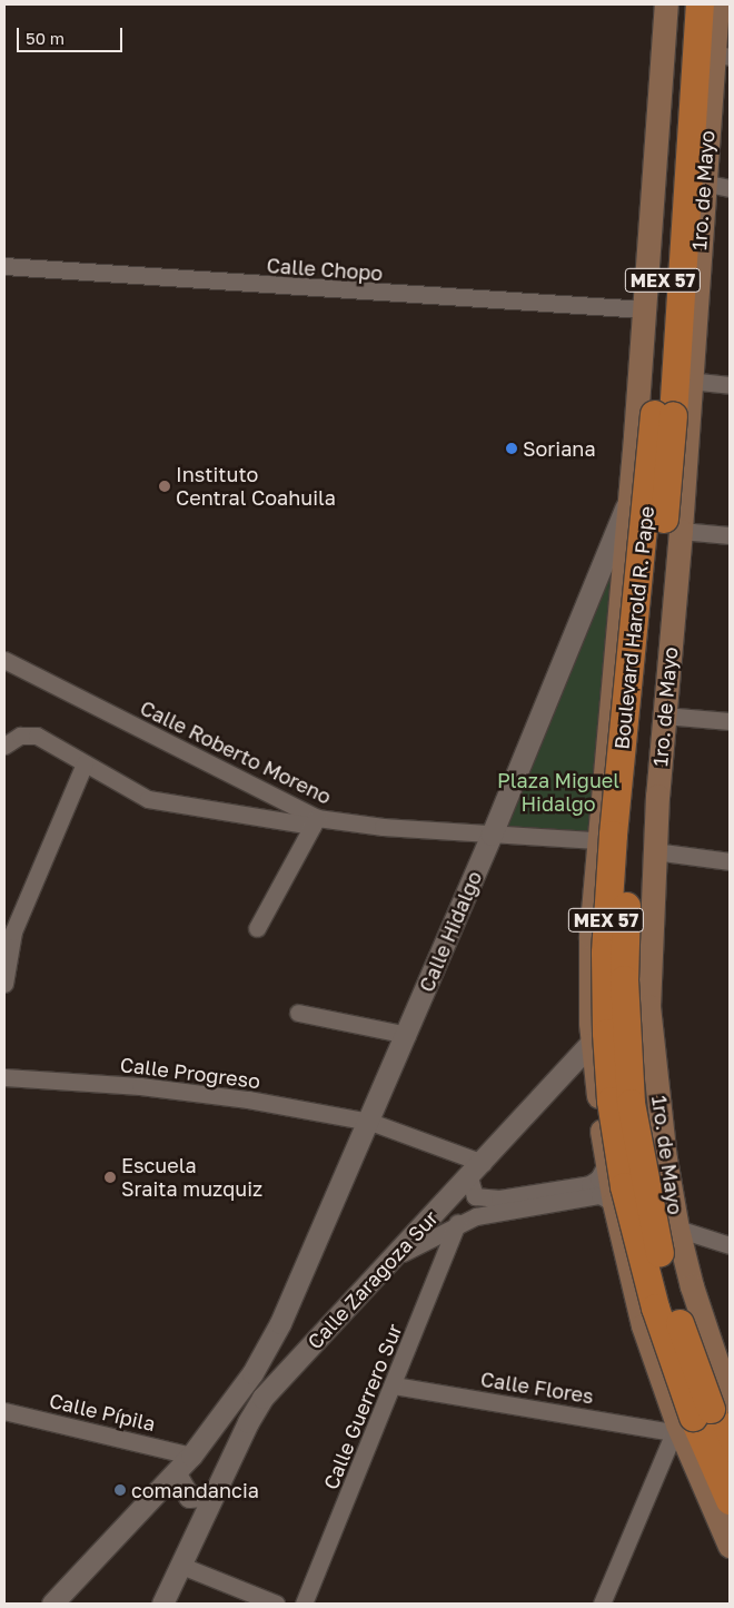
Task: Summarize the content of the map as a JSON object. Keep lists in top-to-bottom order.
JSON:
{
  "streets": {
    "highway": ["MEX 57", "Boulevard Harold R. Pape"],
    "main road": ["1ro. de Mayo"],
    "street": [
      "Calle Chopo",
      "Calle Roberto Moreno",
      "Calle Hidalgo",
      "Calle Progreso",
      "Calle Zaragoza Sur",
      "Calle Flores",
      "Calle Guerrero Sur",
      "Calle Pípila"
    ]
  },
  "crossings": [
    ["1ro. de Mayo", "Boulevard Harold R. Pape"],
    ["1ro. de Mayo", "Calle Zaragoza Sur"],
    ["1ro. de Mayo", "Calle Flores"],
    ["Boulevard Harold R. Pape", "Calle Flores"],
    ["Calle Roberto Moreno", "Calle Hidalgo"],
    ["Calle Hidalgo", "Calle Progreso"],
    ["Calle Hidalgo", "Calle Pípila"],
    ["Calle Progreso", "Calle Zaragoza Sur"],
    ["Calle Flores", "Calle Guerrero Sur"]
  ],
  "parks": ["Plaza Miguel Hidalgo"],
  "places": [
    "Soriana",
    "Instituto Central Coahuila",
    "Escuela Sraita muzquiz",
    "comandancia"
  ],
  "scale_bar": "50 m"
}
